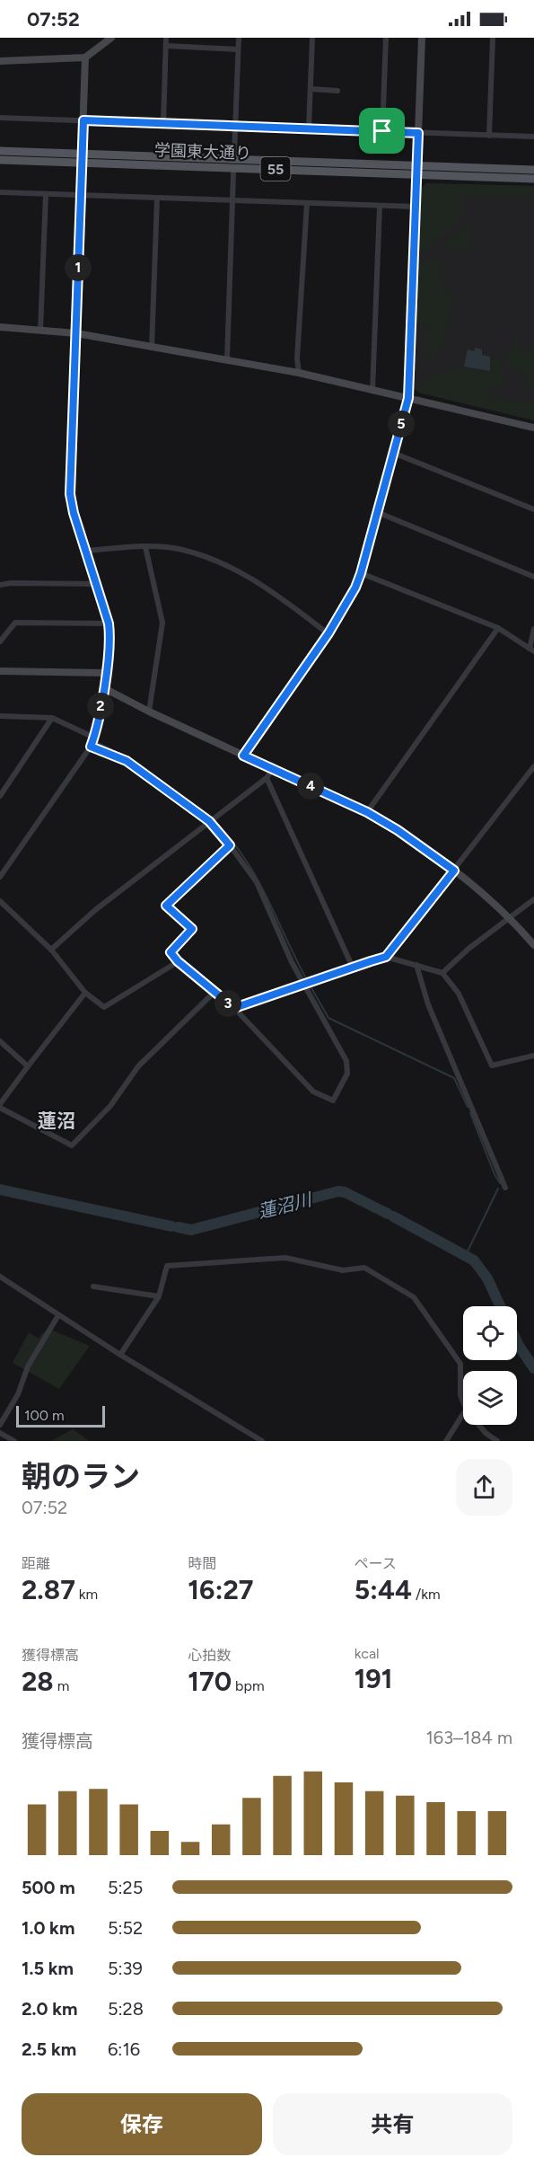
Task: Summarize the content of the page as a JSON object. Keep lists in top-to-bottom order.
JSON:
{
  "streets": {
    "main road": ["学園東大通り", "55"]
  },
  "districts": ["蓮沼"],
  "water": ["蓮沼川"],
  "scale_bar": "100 m",
  "page": {
    "status": "07:52",
    "pins": [
      "1",
      "5",
      "2",
      "4",
      "3"
    ],
    "scale": "100 m",
    "heading": ["朝のラン", "07:52"],
    "stats": [
      ["距離", "2.87 km"],
      ["時間", "16:27"],
      ["ペース", "5:44 /km"],
      ["獲得標高", "28 m"],
      ["心拍数", "170 bpm"],
      ["kcal", "191"]
    ],
    "chart": ["獲得標高", "163–184 m"],
    "list": [
      {
        "name": "500 m",
        "note": "5:25"
      },
      {
        "name": "1.0 km",
        "note": "5:52"
      },
      {
        "name": "1.5 km",
        "note": "5:39"
      },
      {
        "name": "2.0 km",
        "note": "5:28"
      },
      {
        "name": "2.5 km",
        "note": "6:16"
      }
    ],
    "buttons": ["保存", "共有"]
  }
}
